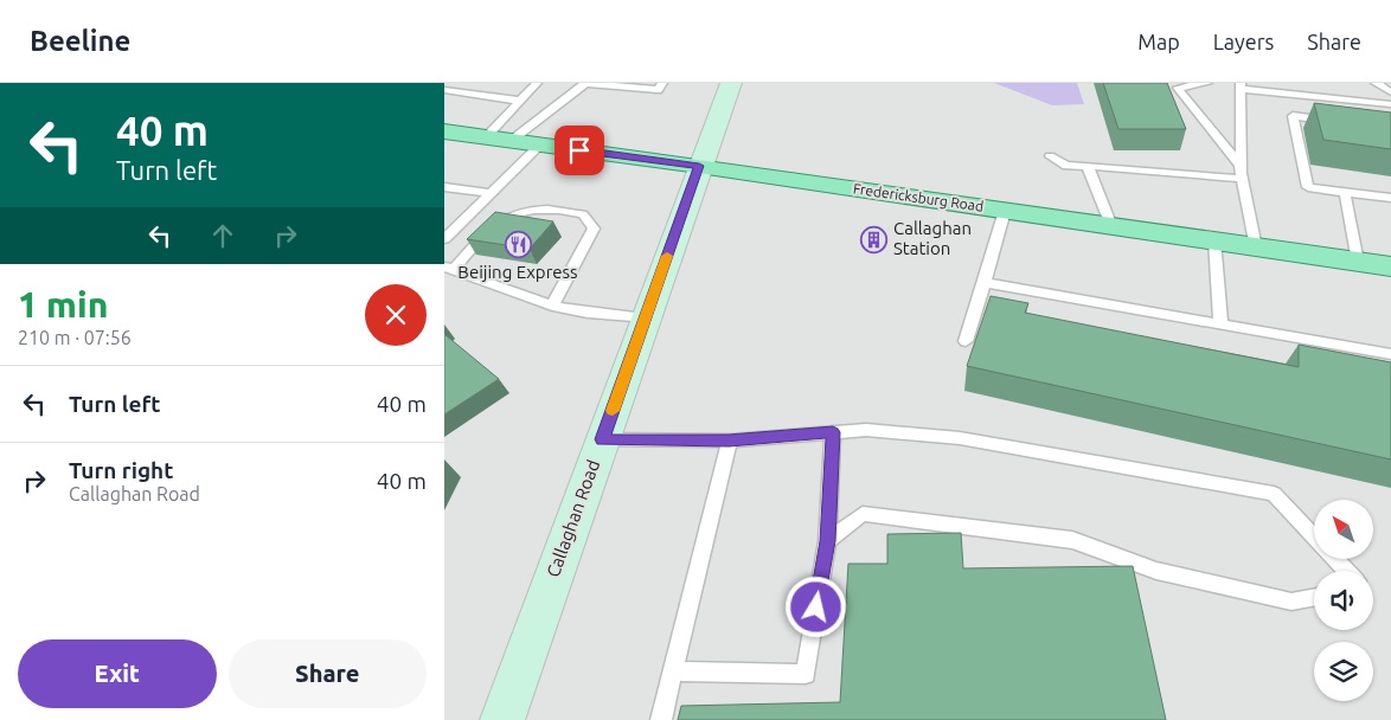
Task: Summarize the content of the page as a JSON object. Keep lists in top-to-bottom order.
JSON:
{
  "streets": {
    "main road": ["Fredericksburg Road", "Callaghan Road"]
  },
  "crossings": [
    ["Fredericksburg Road", "Callaghan Road"]
  ],
  "places": {
    "building": ["Callaghan Station"],
    "restaurant": ["Beijing Express"]
  },
  "north": "top left",
  "page": {
    "header": "Beeline",
    "nav": ["Map", "Layers", "Share"],
    "turn": ["40 m", "Turn left"],
    "heading": ["1 min", "210 m · 07:56"],
    "list": [
      {
        "name": "Turn left",
        "value": "40 m"
      },
      {
        "name": "Turn right",
        "note": "Callaghan Road",
        "value": "40 m"
      }
    ],
    "buttons": ["Exit", "Share"]
  }
}
